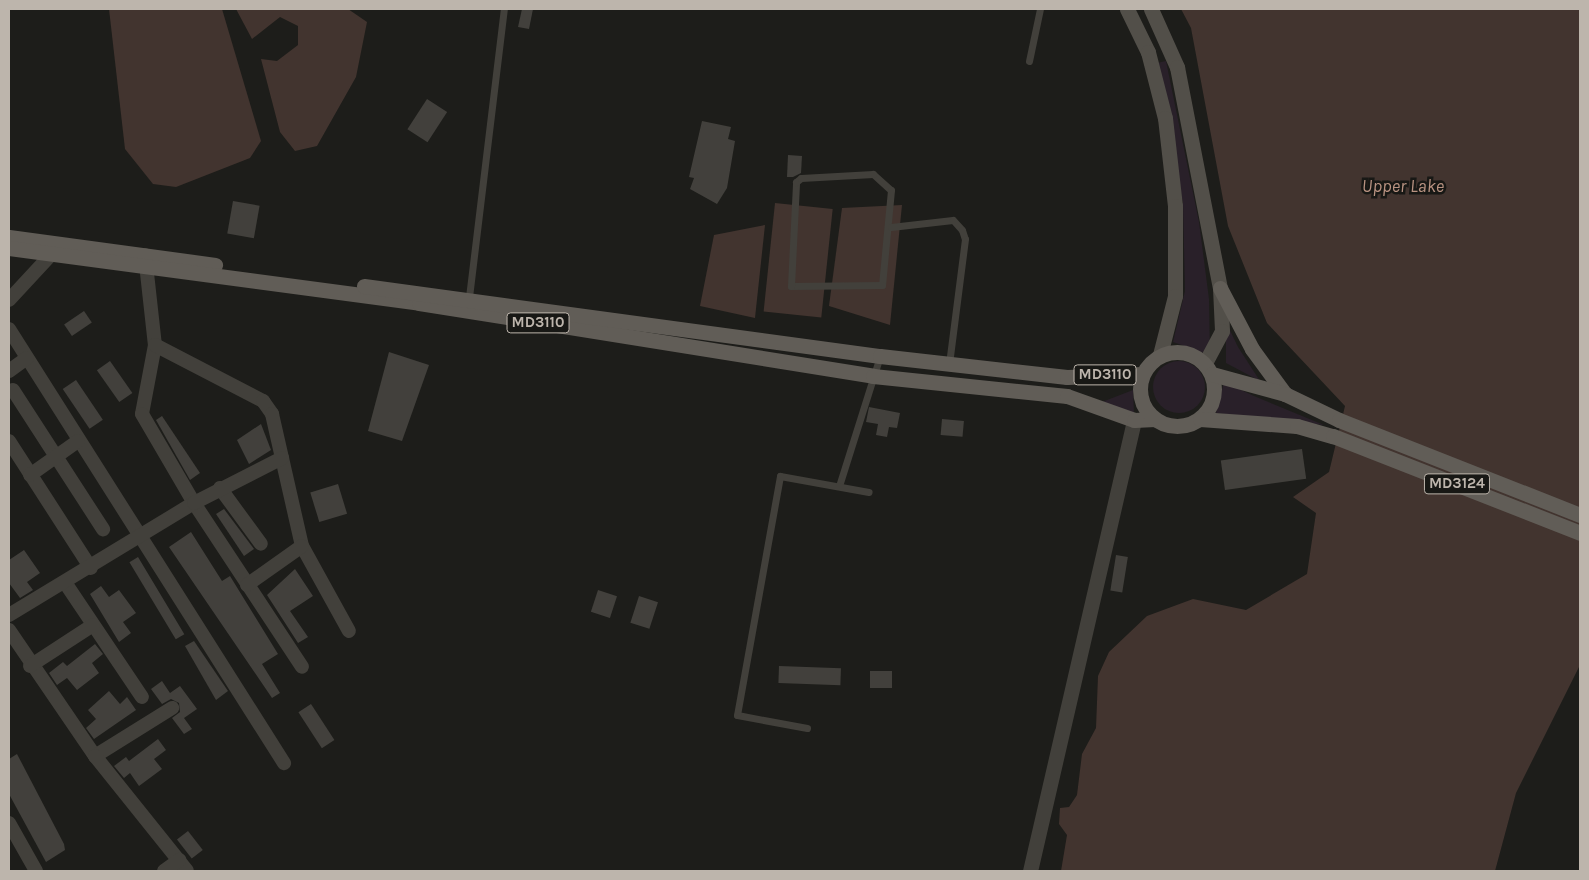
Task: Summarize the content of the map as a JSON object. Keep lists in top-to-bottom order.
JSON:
{
  "streets": {
    "main road": ["MD3110", "MD3124"]
  },
  "crossings": [
    ["MD3110", "MD3124"]
  ],
  "water": ["Upper Lake"]
}
